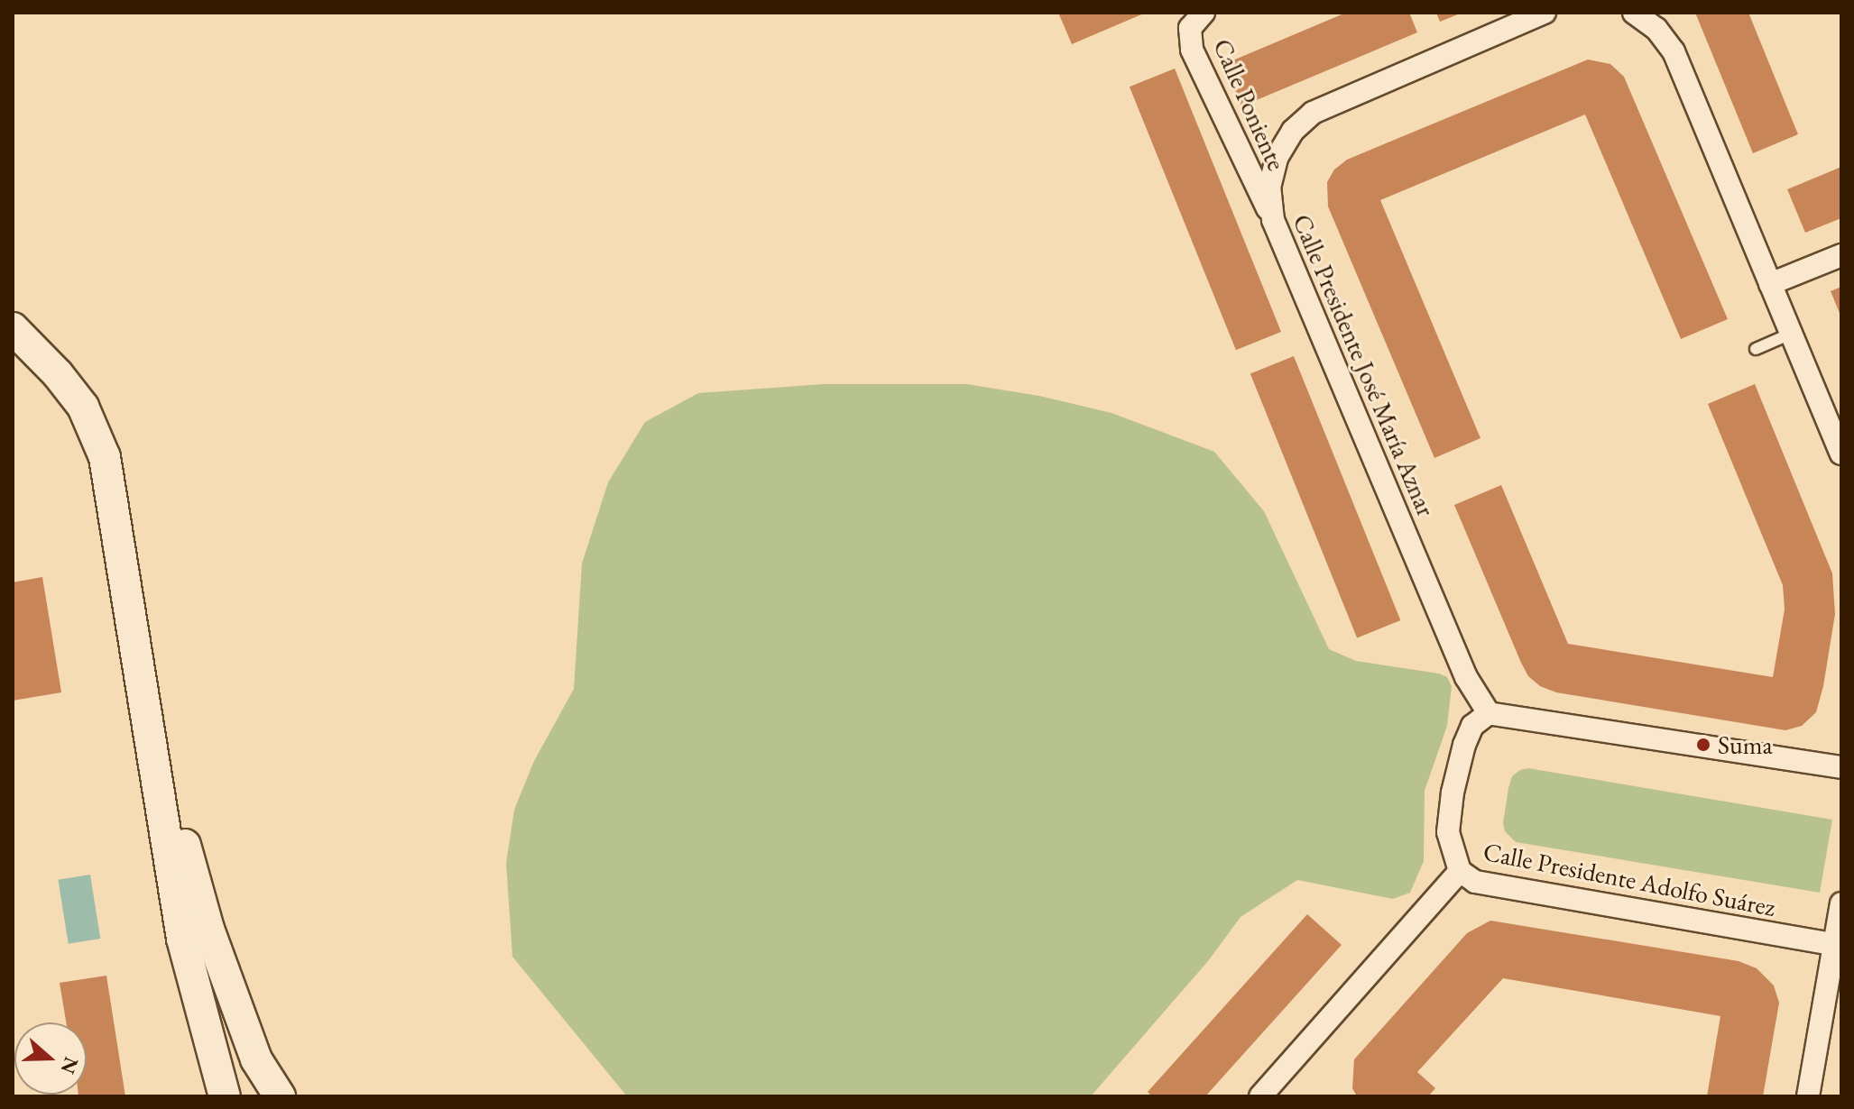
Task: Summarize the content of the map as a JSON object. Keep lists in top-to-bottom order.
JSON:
{
  "streets": {
    "street": ["Calle Poniente", "Calle Presidente José María Aznar", "Calle Presidente Adolfo Suárez"]
  },
  "crossings": [
    ["Calle Poniente", "Calle Presidente José María Aznar"],
    ["Calle Presidente José María Aznar", "Calle Presidente Adolfo Suárez"]
  ],
  "places": ["Suma"],
  "north": "right"
}
